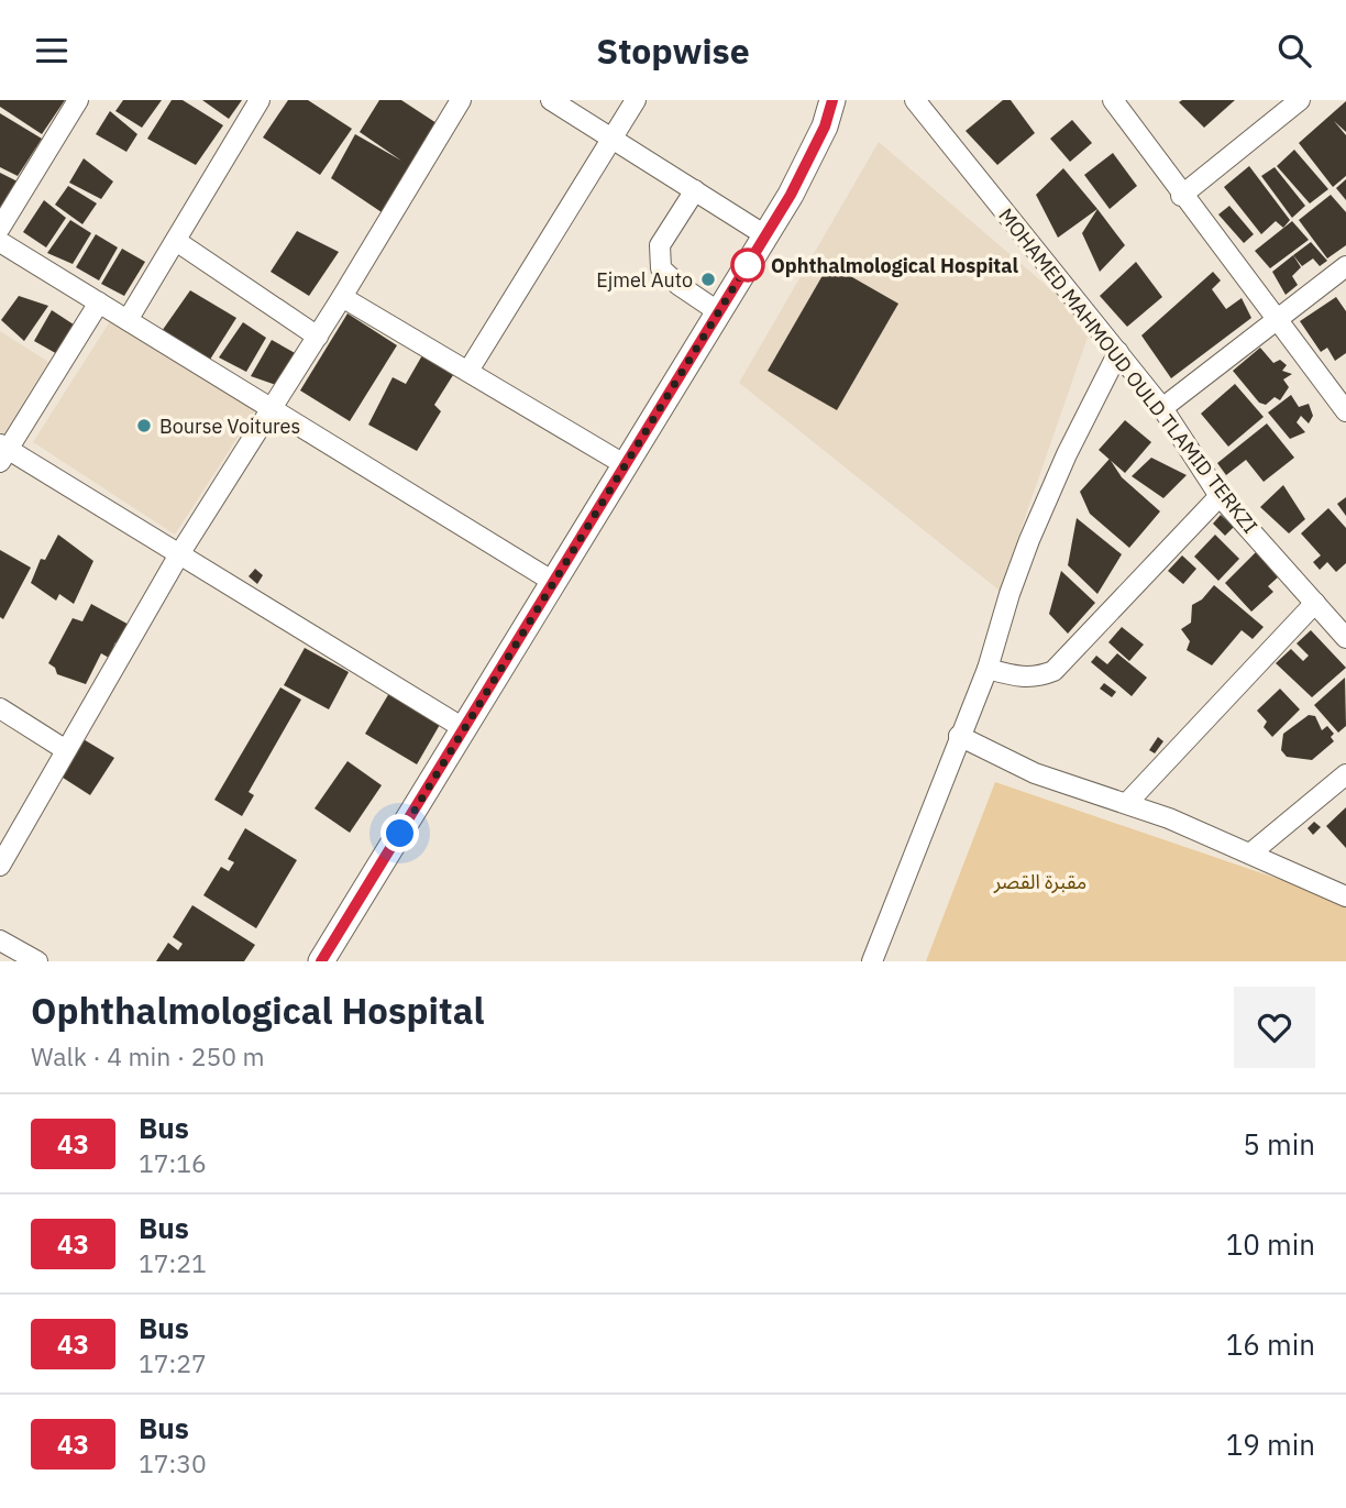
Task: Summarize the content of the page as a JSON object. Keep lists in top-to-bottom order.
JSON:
{
  "streets": {
    "street": ["MOHAMED MAHMOUD OULD TLAMID TERKZI"]
  },
  "parks": ["مقبرة القصر"],
  "places": ["Ophthalmological Hospital", "Ejmel Auto", "Bourse Voitures"],
  "lines": ["bus line 43"],
  "page": {
    "header": "Stopwise",
    "heading": ["Ophthalmological Hospital", "Walk · 4 min · 250 m"],
    "list": [
      {
        "mark": "43",
        "name": "Bus",
        "note": "17:16",
        "value": "5 min"
      },
      {
        "mark": "43",
        "name": "Bus",
        "note": "17:21",
        "value": "10 min"
      },
      {
        "mark": "43",
        "name": "Bus",
        "note": "17:27",
        "value": "16 min"
      },
      {
        "mark": "43",
        "name": "Bus",
        "note": "17:30",
        "value": "19 min"
      }
    ]
  }
}
